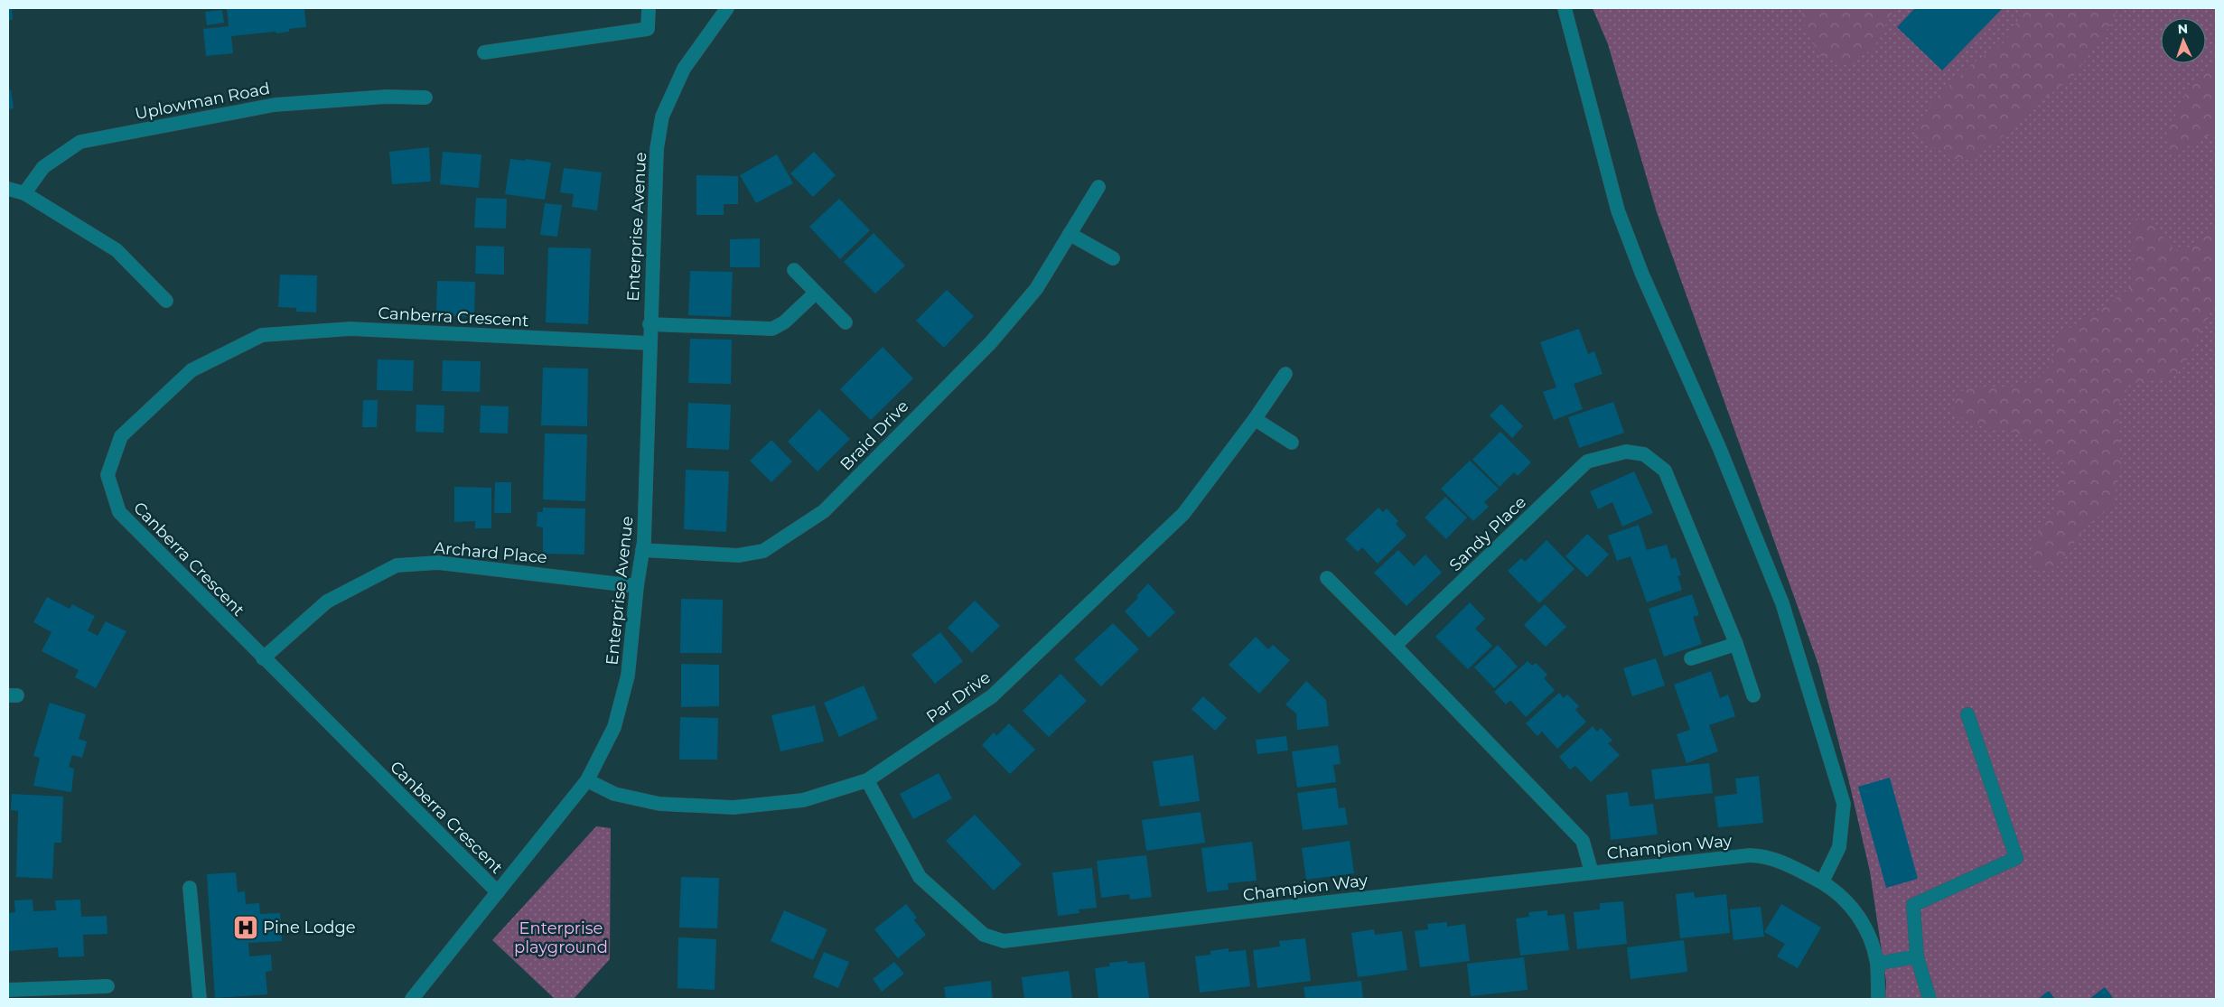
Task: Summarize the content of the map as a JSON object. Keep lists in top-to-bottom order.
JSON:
{
  "streets": {
    "street": [
      "Uplowman Road",
      "Enterprise Avenue",
      "Canberra Crescent",
      "Braid Drive",
      "Sandy Place",
      "Archard Place",
      "Par Drive",
      "Champion Way"
    ]
  },
  "crossings": [
    ["Enterprise Avenue", "Canberra Crescent"],
    ["Enterprise Avenue", "Braid Drive"],
    ["Enterprise Avenue", "Archard Place"],
    ["Enterprise Avenue", "Par Drive"],
    ["Canberra Crescent", "Archard Place"],
    ["Par Drive", "Champion Way"]
  ],
  "parks": ["Enterprise playground"],
  "places": {
    "hospital": ["Pine Lodge"]
  },
  "north": "top"
}
